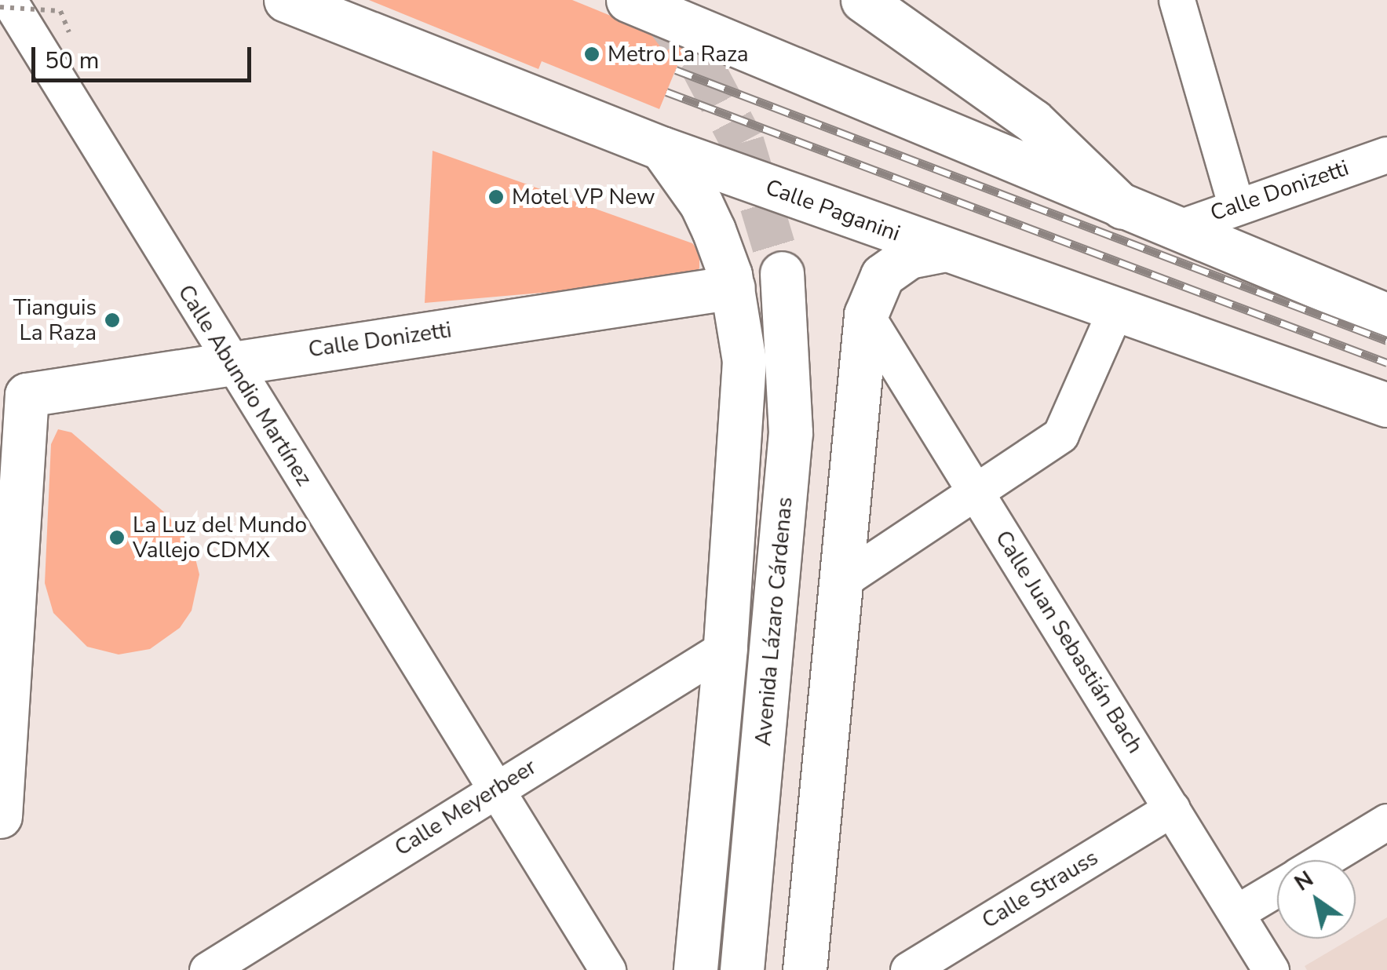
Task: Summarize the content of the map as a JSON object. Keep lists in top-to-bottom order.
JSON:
{
  "streets": {
    "main road": ["Calle Donizetti", "Calle Paganini", "Avenida Lázaro Cárdenas"],
    "street": [
      "Calle Abundio Martínez",
      "Calle Juan Sebastián Bach",
      "Calle Meyerbeer",
      "Calle Strauss"
    ]
  },
  "crossings": [
    ["Calle Donizetti", "Calle Abundio Martínez"],
    ["Calle Abundio Martínez", "Calle Meyerbeer"],
    ["Calle Juan Sebastián Bach", "Calle Strauss"]
  ],
  "places": [
    "Metro La Raza",
    "Motel VP New",
    "Tianguis La Raza",
    "La Luz del Mundo Vallejo CDMX"
  ],
  "scale_bar": "50 m",
  "north": "top left"
}
